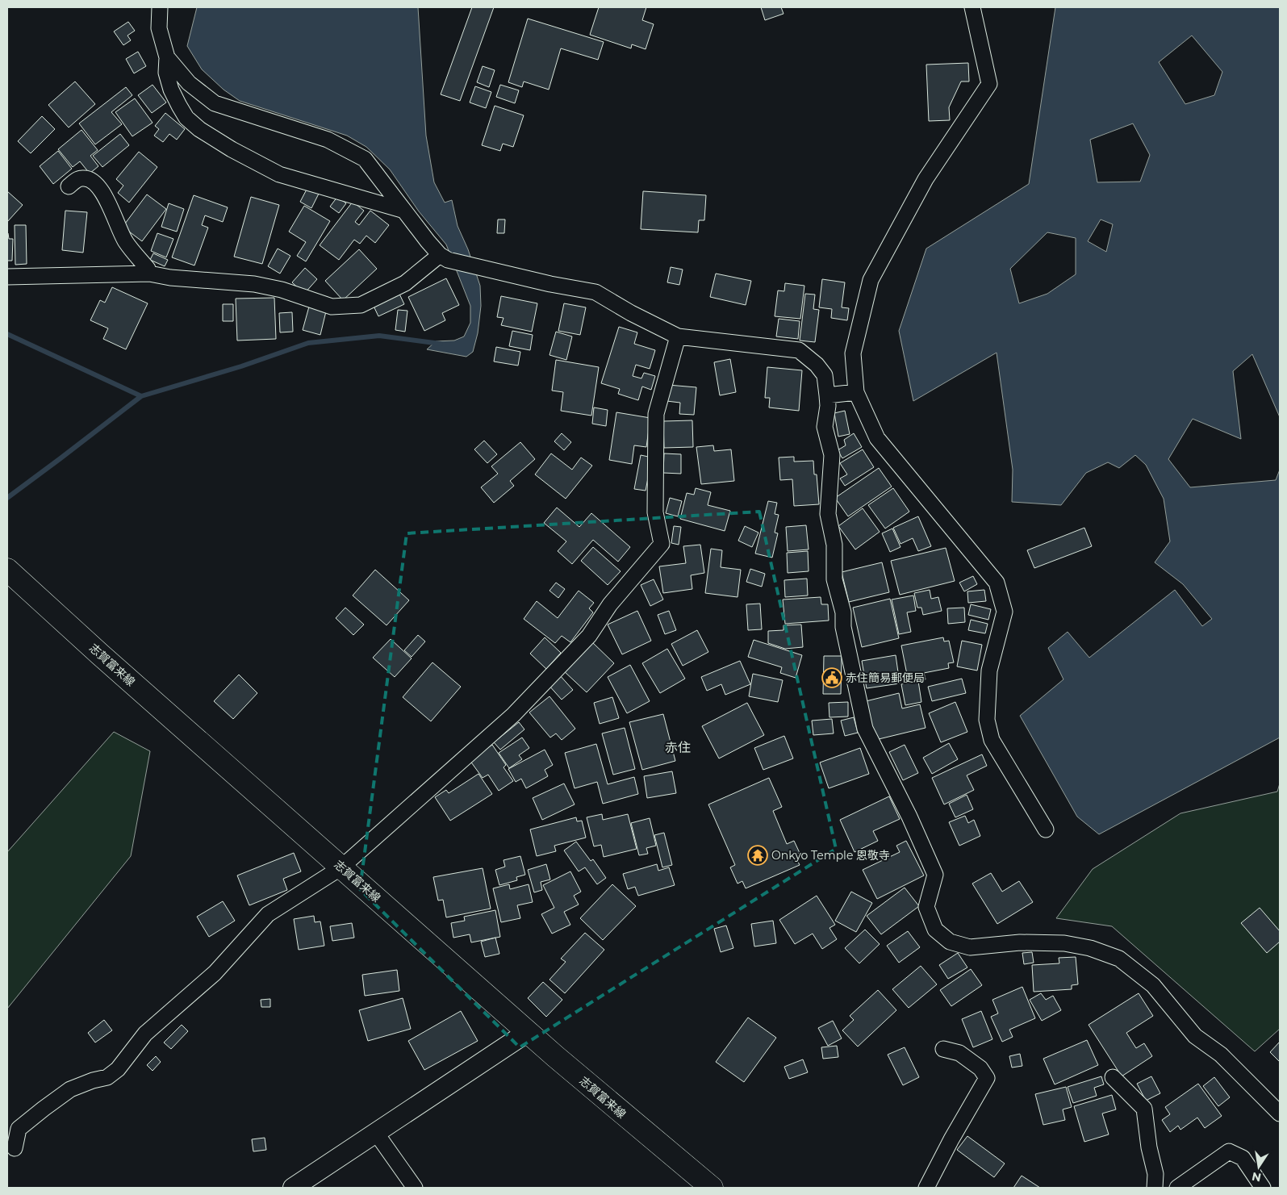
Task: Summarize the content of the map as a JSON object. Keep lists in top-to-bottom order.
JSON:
{
  "streets": {
    "main road": ["志賀富来線"]
  },
  "districts": ["赤住"],
  "places": {
    "public building": ["赤住簡易郵便局"],
    "temple": ["Onkyo Temple 恩敬寺"]
  },
  "north": "bottom"
}
